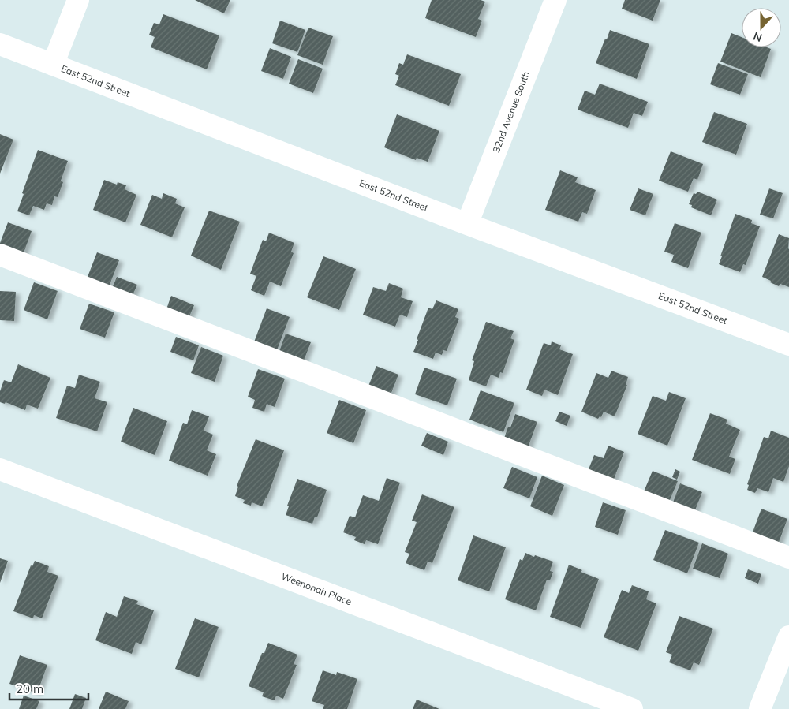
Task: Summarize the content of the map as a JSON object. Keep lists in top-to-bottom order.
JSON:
{
  "streets": {
    "street": ["East 52nd Street", "32nd Avenue South", "Weenonah Place"]
  },
  "crossings": [
    ["East 52nd Street", "32nd Avenue South"]
  ],
  "scale_bar": "20 m",
  "north": "bottom"
}
